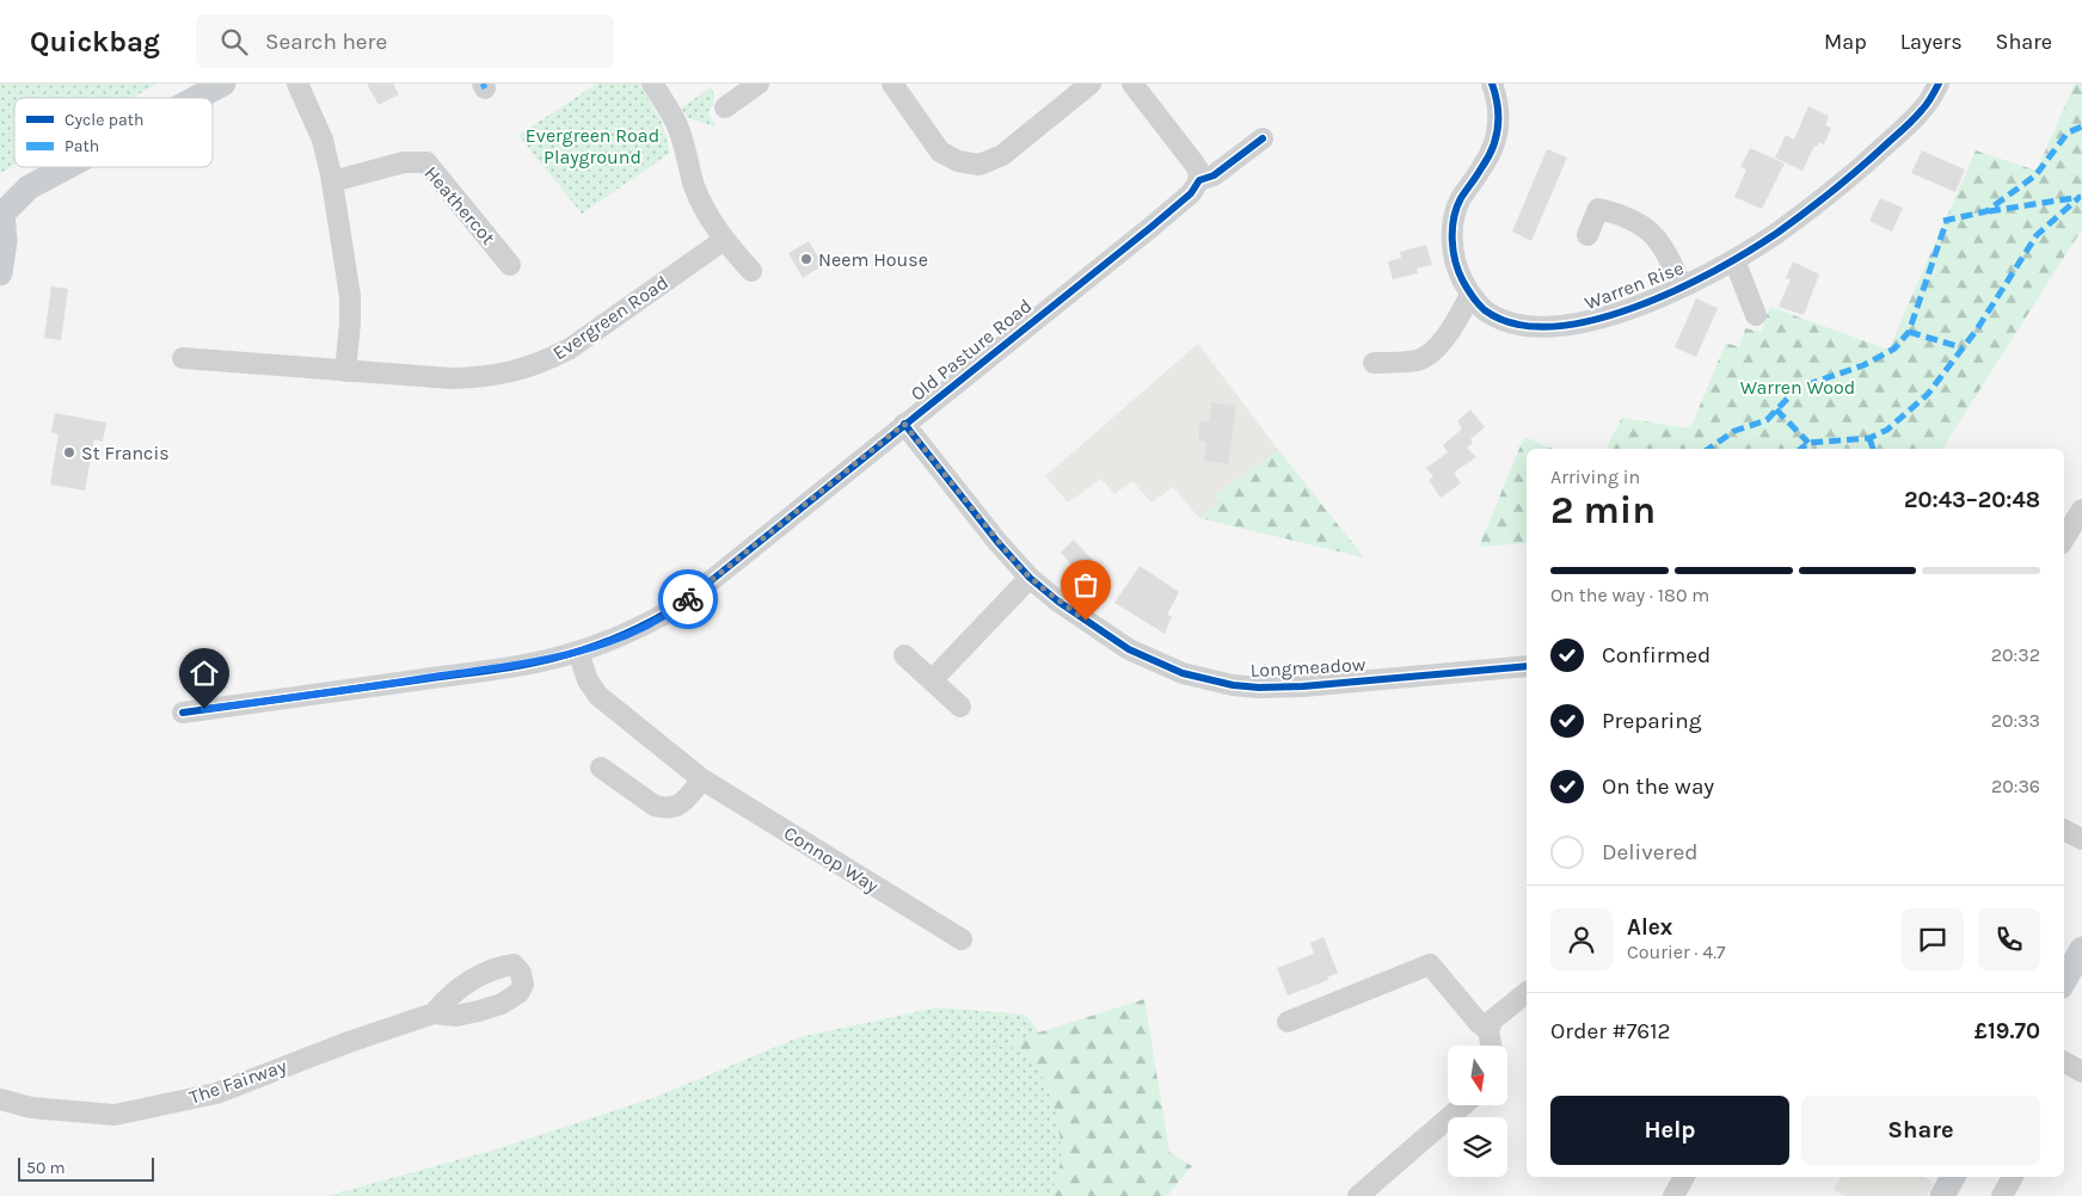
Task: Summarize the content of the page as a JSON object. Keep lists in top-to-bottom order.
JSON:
{
  "streets": {
    "street": [
      "Heathercot",
      "Warren Rise",
      "Evergreen Road",
      "Old Pasture Road",
      "Longmeadow",
      "Connop Way",
      "The Fairway"
    ]
  },
  "crossings": [
    ["Old Pasture Road", "Longmeadow"],
    ["Old Pasture Road", "Connop Way"]
  ],
  "parks": ["Evergreen Road Playground", "Warren Wood"],
  "places": ["Neem House", "St Francis"],
  "legend": ["Cycle path", "Path"],
  "scale_bar": "50 m",
  "north": "bottom",
  "page": {
    "header": "Quickbag",
    "search": "Search here",
    "nav": ["Map", "Layers", "Share"],
    "heading": ["2 min", "Arriving in", "20:43–20:48"],
    "panel": [
      "Alex",
      "Courier · 4.7",
      "Order #7612",
      "£19.70"
    ],
    "bar": "On the way · 180 m",
    "list": [
      ["Confirmed", "20:32"],
      ["Preparing", "20:33"],
      ["On the way", "20:36"],
      "Delivered"
    ],
    "buttons": ["Help", "Share"],
    "scale": "50 m"
  }
}
